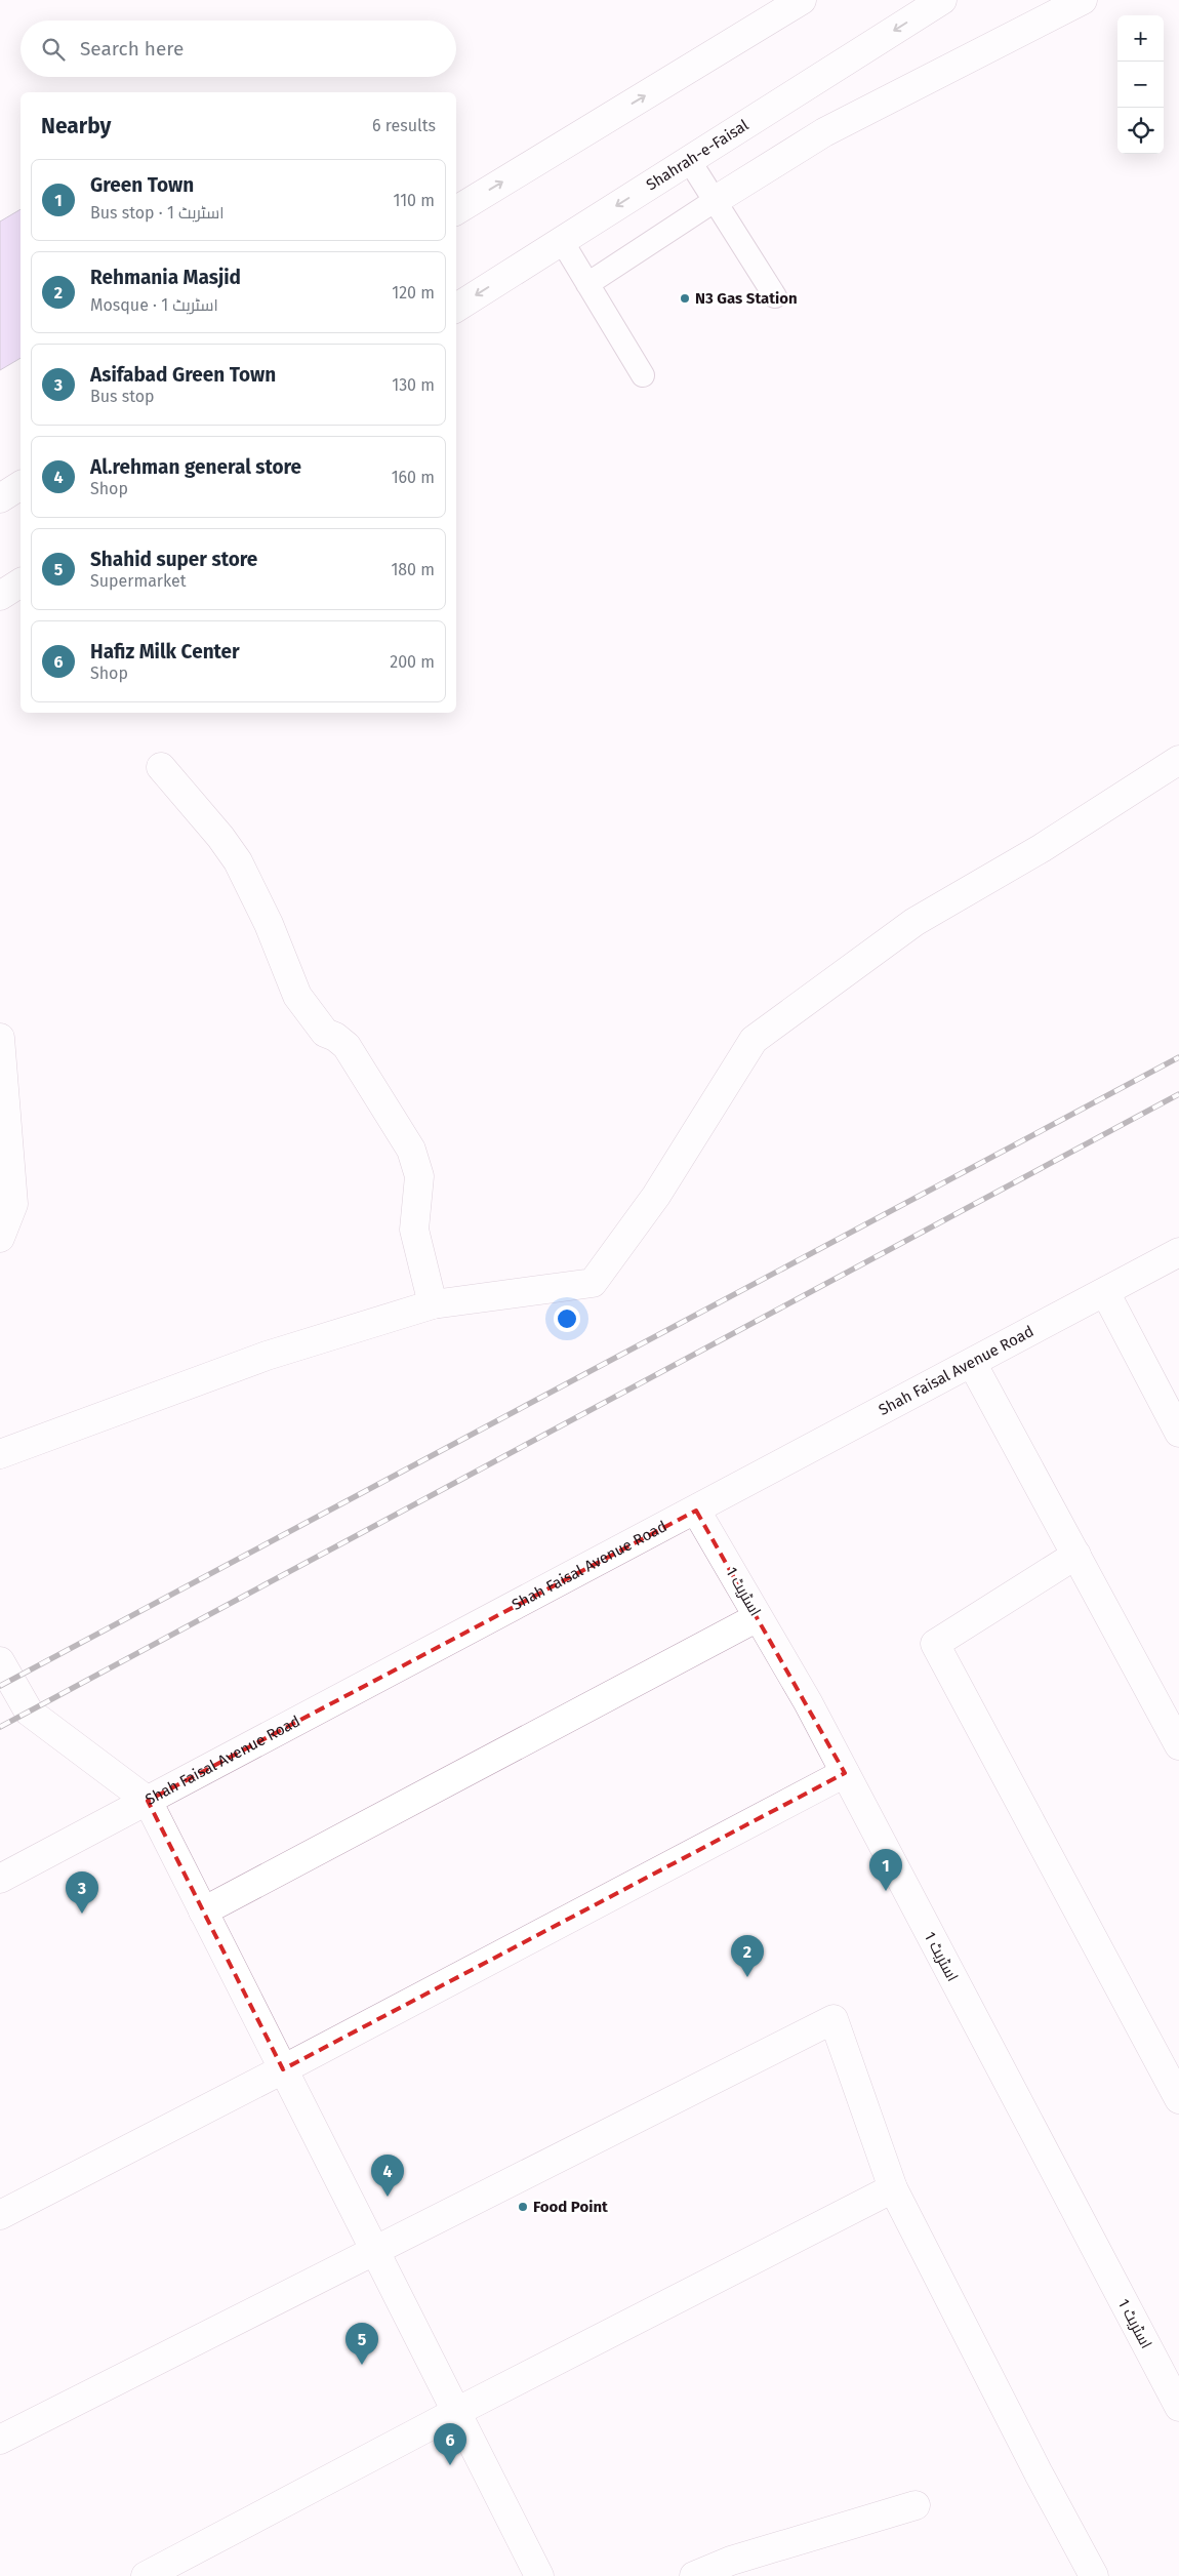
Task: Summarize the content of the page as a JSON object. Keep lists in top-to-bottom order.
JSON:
{
  "streets": {
    "main road": ["Shahrah-e-Faisal", "Shah Faisal Avenue Road", "اسٹریٹ 1"]
  },
  "crossings": [
    ["Shah Faisal Avenue Road", "اسٹریٹ 1"]
  ],
  "places": ["N3 Gas Station", "Food Point"],
  "page": {
    "map_buttons": ["+", "−"],
    "search": "Search here",
    "heading": ["Nearby", "6 results"],
    "list": [
      {
        "mark": "1",
        "name": "Green Town",
        "note": "Bus stop · اسٹریٹ 1",
        "value": "110 m"
      },
      {
        "mark": "2",
        "name": "Rehmania Masjid",
        "note": "Mosque · اسٹریٹ 1",
        "value": "120 m"
      },
      {
        "mark": "3",
        "name": "Asifabad Green Town",
        "note": "Bus stop",
        "value": "130 m"
      },
      {
        "mark": "4",
        "name": "Al.rehman general store",
        "note": "Shop",
        "value": "160 m"
      },
      {
        "mark": "5",
        "name": "Shahid super store",
        "note": "Supermarket",
        "value": "180 m"
      },
      {
        "mark": "6",
        "name": "Hafiz Milk Center",
        "note": "Shop",
        "value": "200 m"
      }
    ],
    "pins": [
      "1",
      "3",
      "2",
      "4",
      "5",
      "6"
    ]
  }
}
